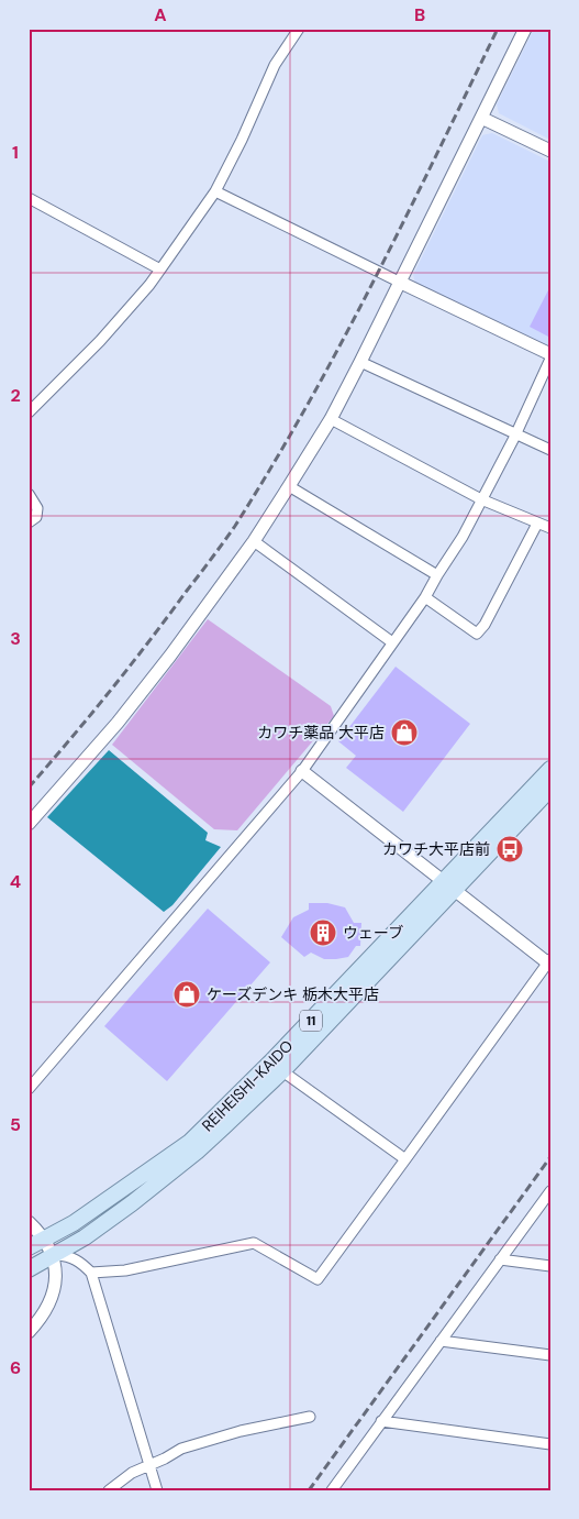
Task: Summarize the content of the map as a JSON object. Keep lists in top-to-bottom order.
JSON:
{
  "streets": {
    "main road": ["11", "REIHEISHI-KAIDO"]
  },
  "crossings": [
    ["11", "REIHEISHI-KAIDO"]
  ],
  "places": {
    "shop": ["カワチ薬品 大平店", "ケーズデンキ 栃木大平店"],
    "bus stop": ["カワチ大平店前"],
    "building": ["ウェーブ"]
  },
  "grid": {
    "columns": ["A", "B"],
    "rows": [
      "1",
      "2",
      "3",
      "4",
      "5",
      "6"
    ]
  }
}
